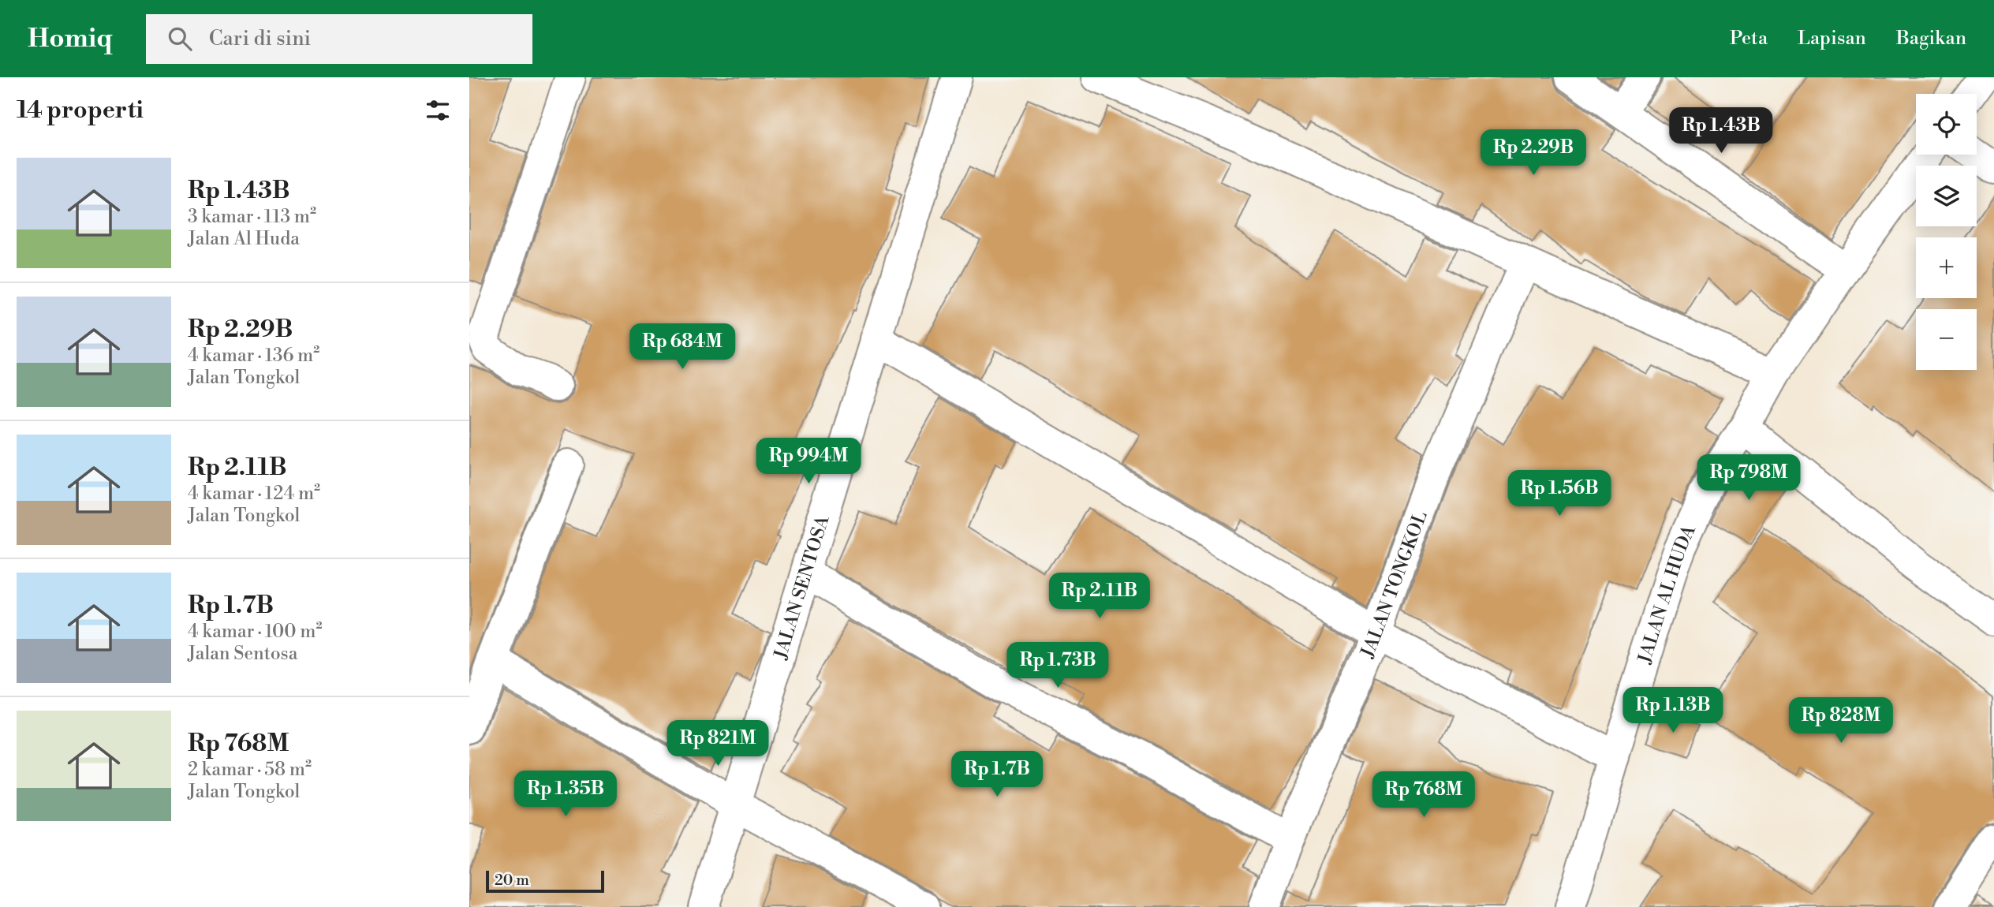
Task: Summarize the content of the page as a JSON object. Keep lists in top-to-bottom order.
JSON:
{
  "streets": {
    "street": ["JALAN TONGKOL", "JALAN SENTOSA", "JALAN AL HUDA"]
  },
  "scale_bar": "20 m",
  "page": {
    "header": "Homiq",
    "search": "Cari di sini",
    "nav": ["Peta", "Lapisan", "Bagikan"],
    "heading": "14 properti",
    "map_buttons": ["+", "−"],
    "price": [
      "Rp 1.43B",
      "Rp 2.29B",
      "Rp 684M",
      "Rp 994M",
      "Rp 798M",
      "Rp 1.56B",
      "Rp 2.11B",
      "Rp 1.73B",
      "Rp 1.13B",
      "Rp 828M",
      "Rp 821M",
      "Rp 1.7B",
      "Rp 1.35B",
      "Rp 768M"
    ],
    "list": [
      {
        "name": "Rp 1.43B",
        "note": "3 kamar · 113 m² · Jalan Al Huda"
      },
      {
        "name": "Rp 2.29B",
        "note": "4 kamar · 136 m² · Jalan Tongkol"
      },
      {
        "name": "Rp 2.11B",
        "note": "4 kamar · 124 m² · Jalan Tongkol"
      },
      {
        "name": "Rp 1.7B",
        "note": "4 kamar · 100 m² · Jalan Sentosa"
      },
      {
        "name": "Rp 768M",
        "note": "2 kamar · 58 m² · Jalan Tongkol"
      }
    ],
    "scale": "20 m"
  }
}
